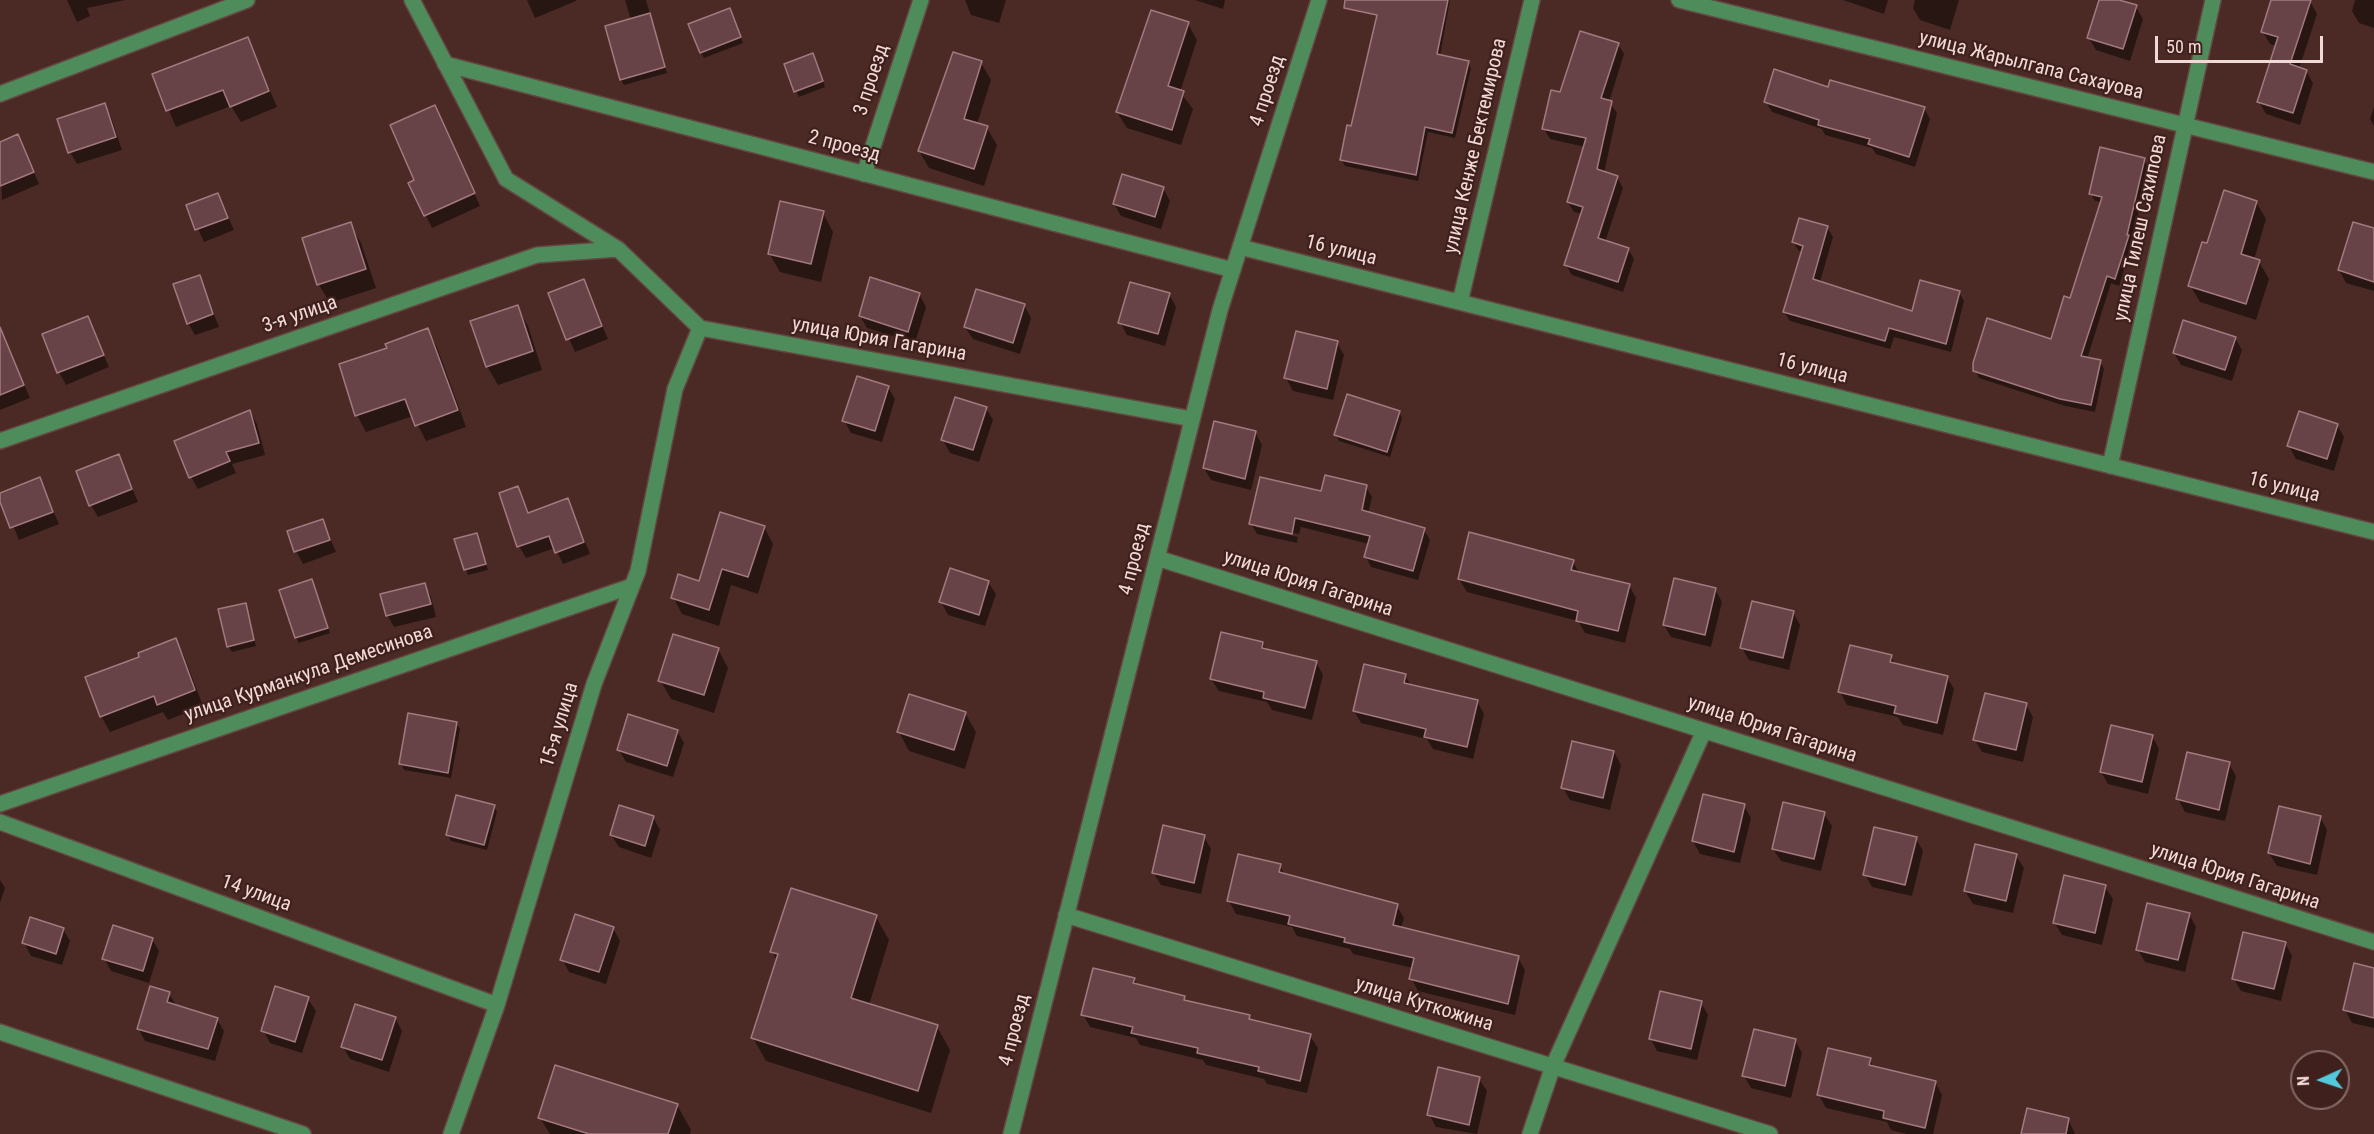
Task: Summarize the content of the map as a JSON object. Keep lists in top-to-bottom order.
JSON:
{
  "streets": {
    "street": [
      "улица Жарылгапа Сахауова",
      "3 проезд",
      "4 проезд",
      "улица Кенже Бектемирова",
      "2 проезд",
      "улица Тилеш Сахипова",
      "16 улица",
      "3-я улица",
      "улица Юрия Гагарина",
      "улица Курманкула Демесинова",
      "15-я улица",
      "14 улица",
      "улица Куткожина"
    ]
  },
  "crossings": [
    ["улица Жарылгапа Сахауова", "улица Тилеш Сахипова"],
    ["3 проезд", "2 проезд"],
    ["4 проезд", "2 проезд"],
    ["4 проезд", "16 улица"],
    ["4 проезд", "улица Юрия Гагарина"],
    ["4 проезд", "улица Куткожина"],
    ["улица Кенже Бектемирова", "16 улица"],
    ["улица Тилеш Сахипова", "16 улица"],
    ["улица Юрия Гагарина", "15-я улица"],
    ["улица Курманкула Демесинова", "15-я улица"],
    ["15-я улица", "14 улица"]
  ],
  "scale_bar": "50 m",
  "north": "left"
}
